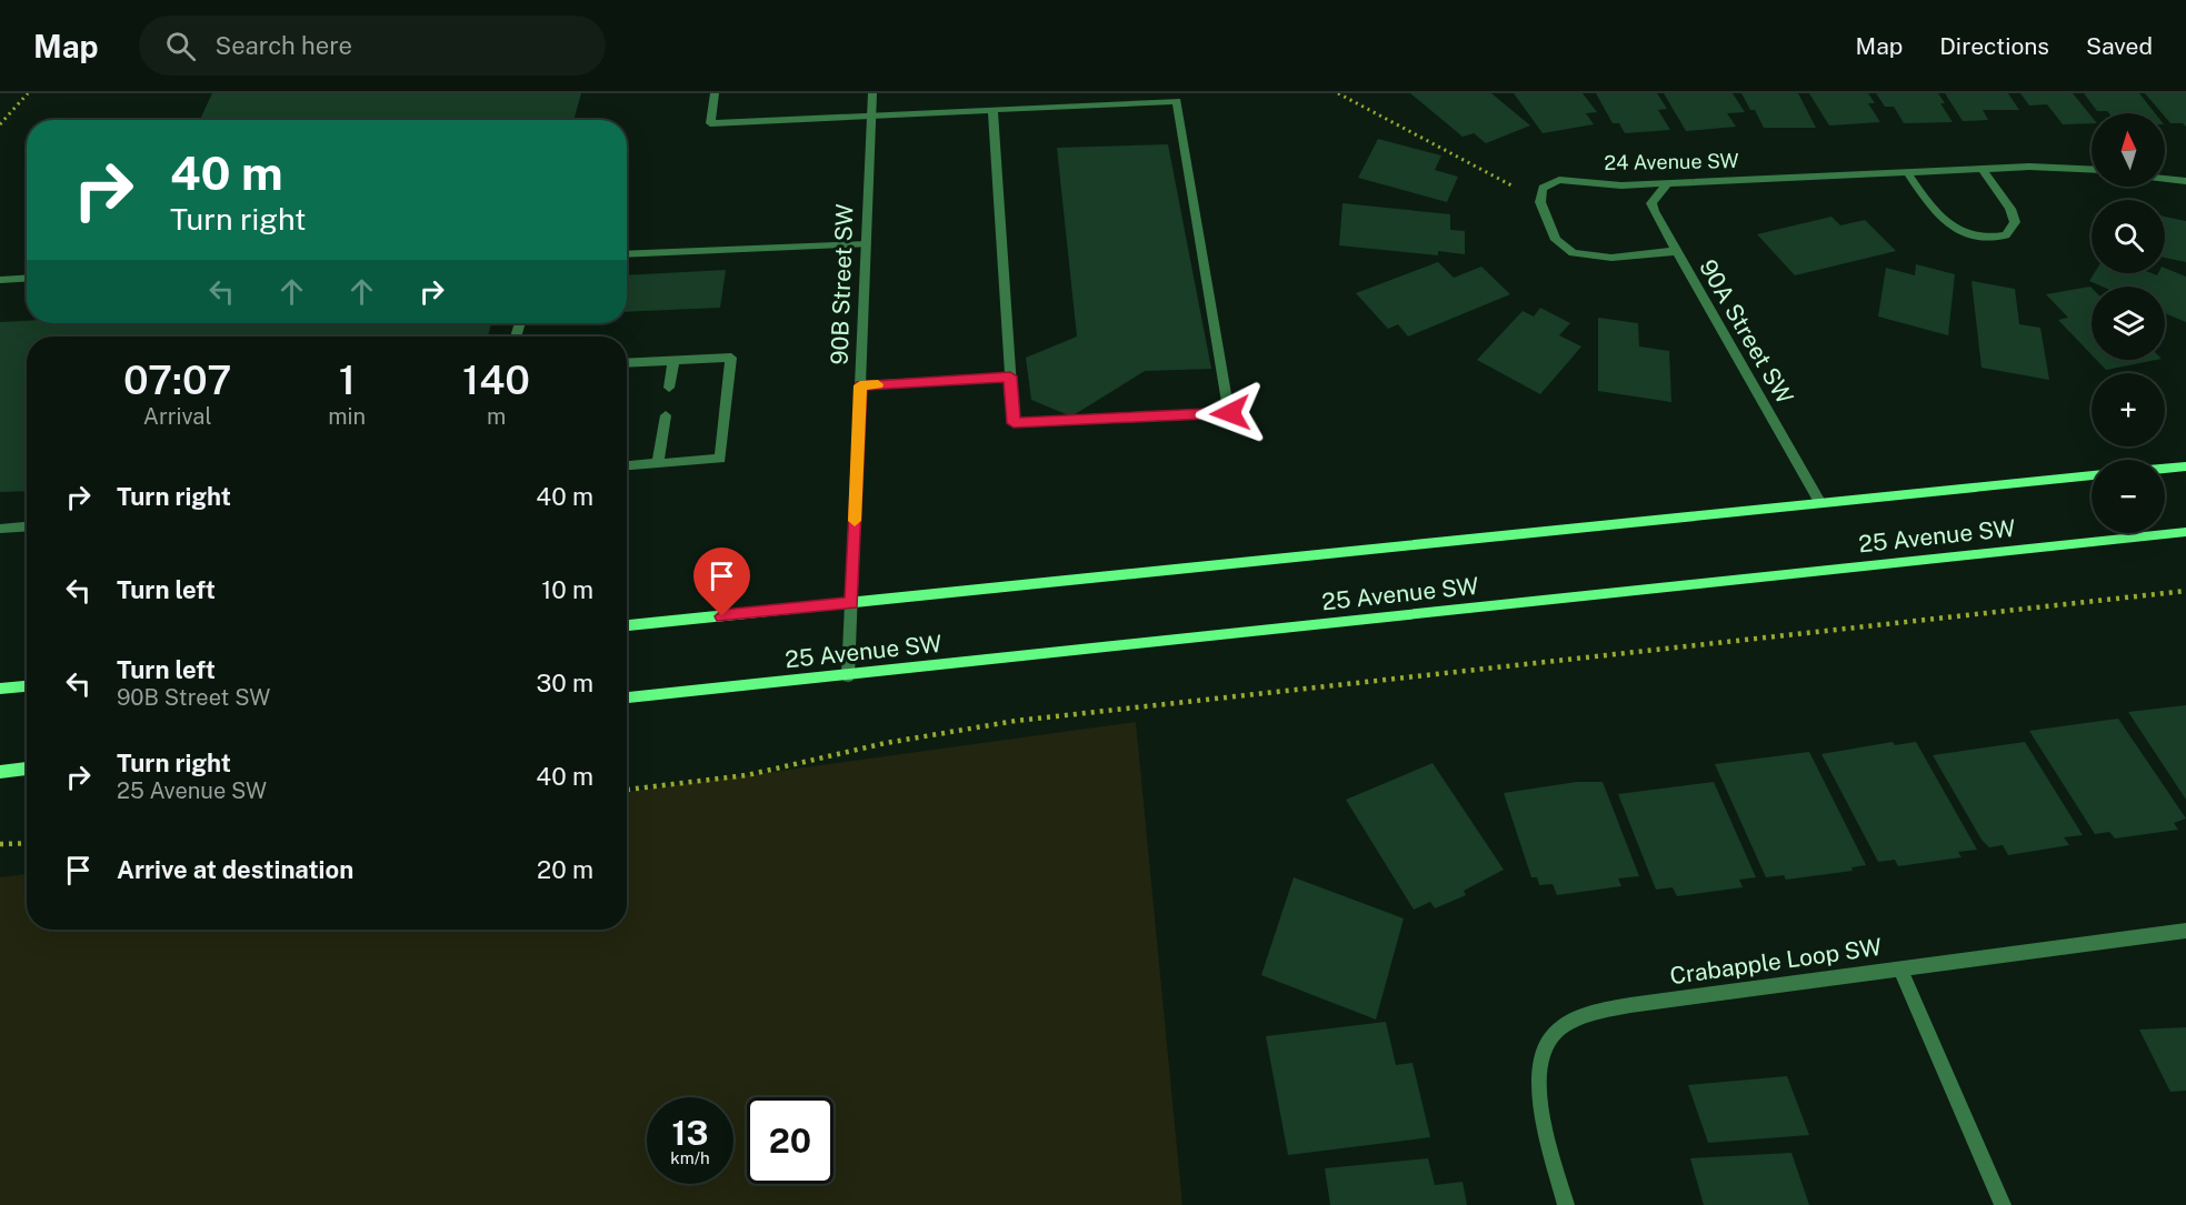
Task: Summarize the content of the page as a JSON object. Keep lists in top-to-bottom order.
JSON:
{
  "streets": {
    "main road": ["25 Avenue SW"],
    "street": [
      "24 Avenue SW",
      "90B Street SW",
      "90A Street SW",
      "Crabapple Loop SW"
    ]
  },
  "crossings": [
    ["24 Avenue SW", "90A Street SW"],
    ["90B Street SW", "25 Avenue SW"],
    ["90A Street SW", "25 Avenue SW"]
  ],
  "north": "top",
  "page": {
    "header": "Map",
    "search": "Search here",
    "nav": ["Map", "Directions", "Saved"],
    "map_buttons": ["+", "−"],
    "turn": ["40 m", "Turn right"],
    "eta": [
      "07:07",
      "Arrival",
      "1",
      "min",
      "140",
      "m"
    ],
    "list": [
      {
        "name": "Turn right",
        "value": "40 m"
      },
      {
        "name": "Turn left",
        "value": "10 m"
      },
      {
        "name": "Turn left",
        "note": "90B Street SW",
        "value": "30 m"
      },
      {
        "name": "Turn right",
        "note": "25 Avenue SW",
        "value": "40 m"
      },
      {
        "name": "Arrive at destination",
        "value": "20 m"
      }
    ],
    "speed": "13 km/h",
    "limit": "20"
  }
}
